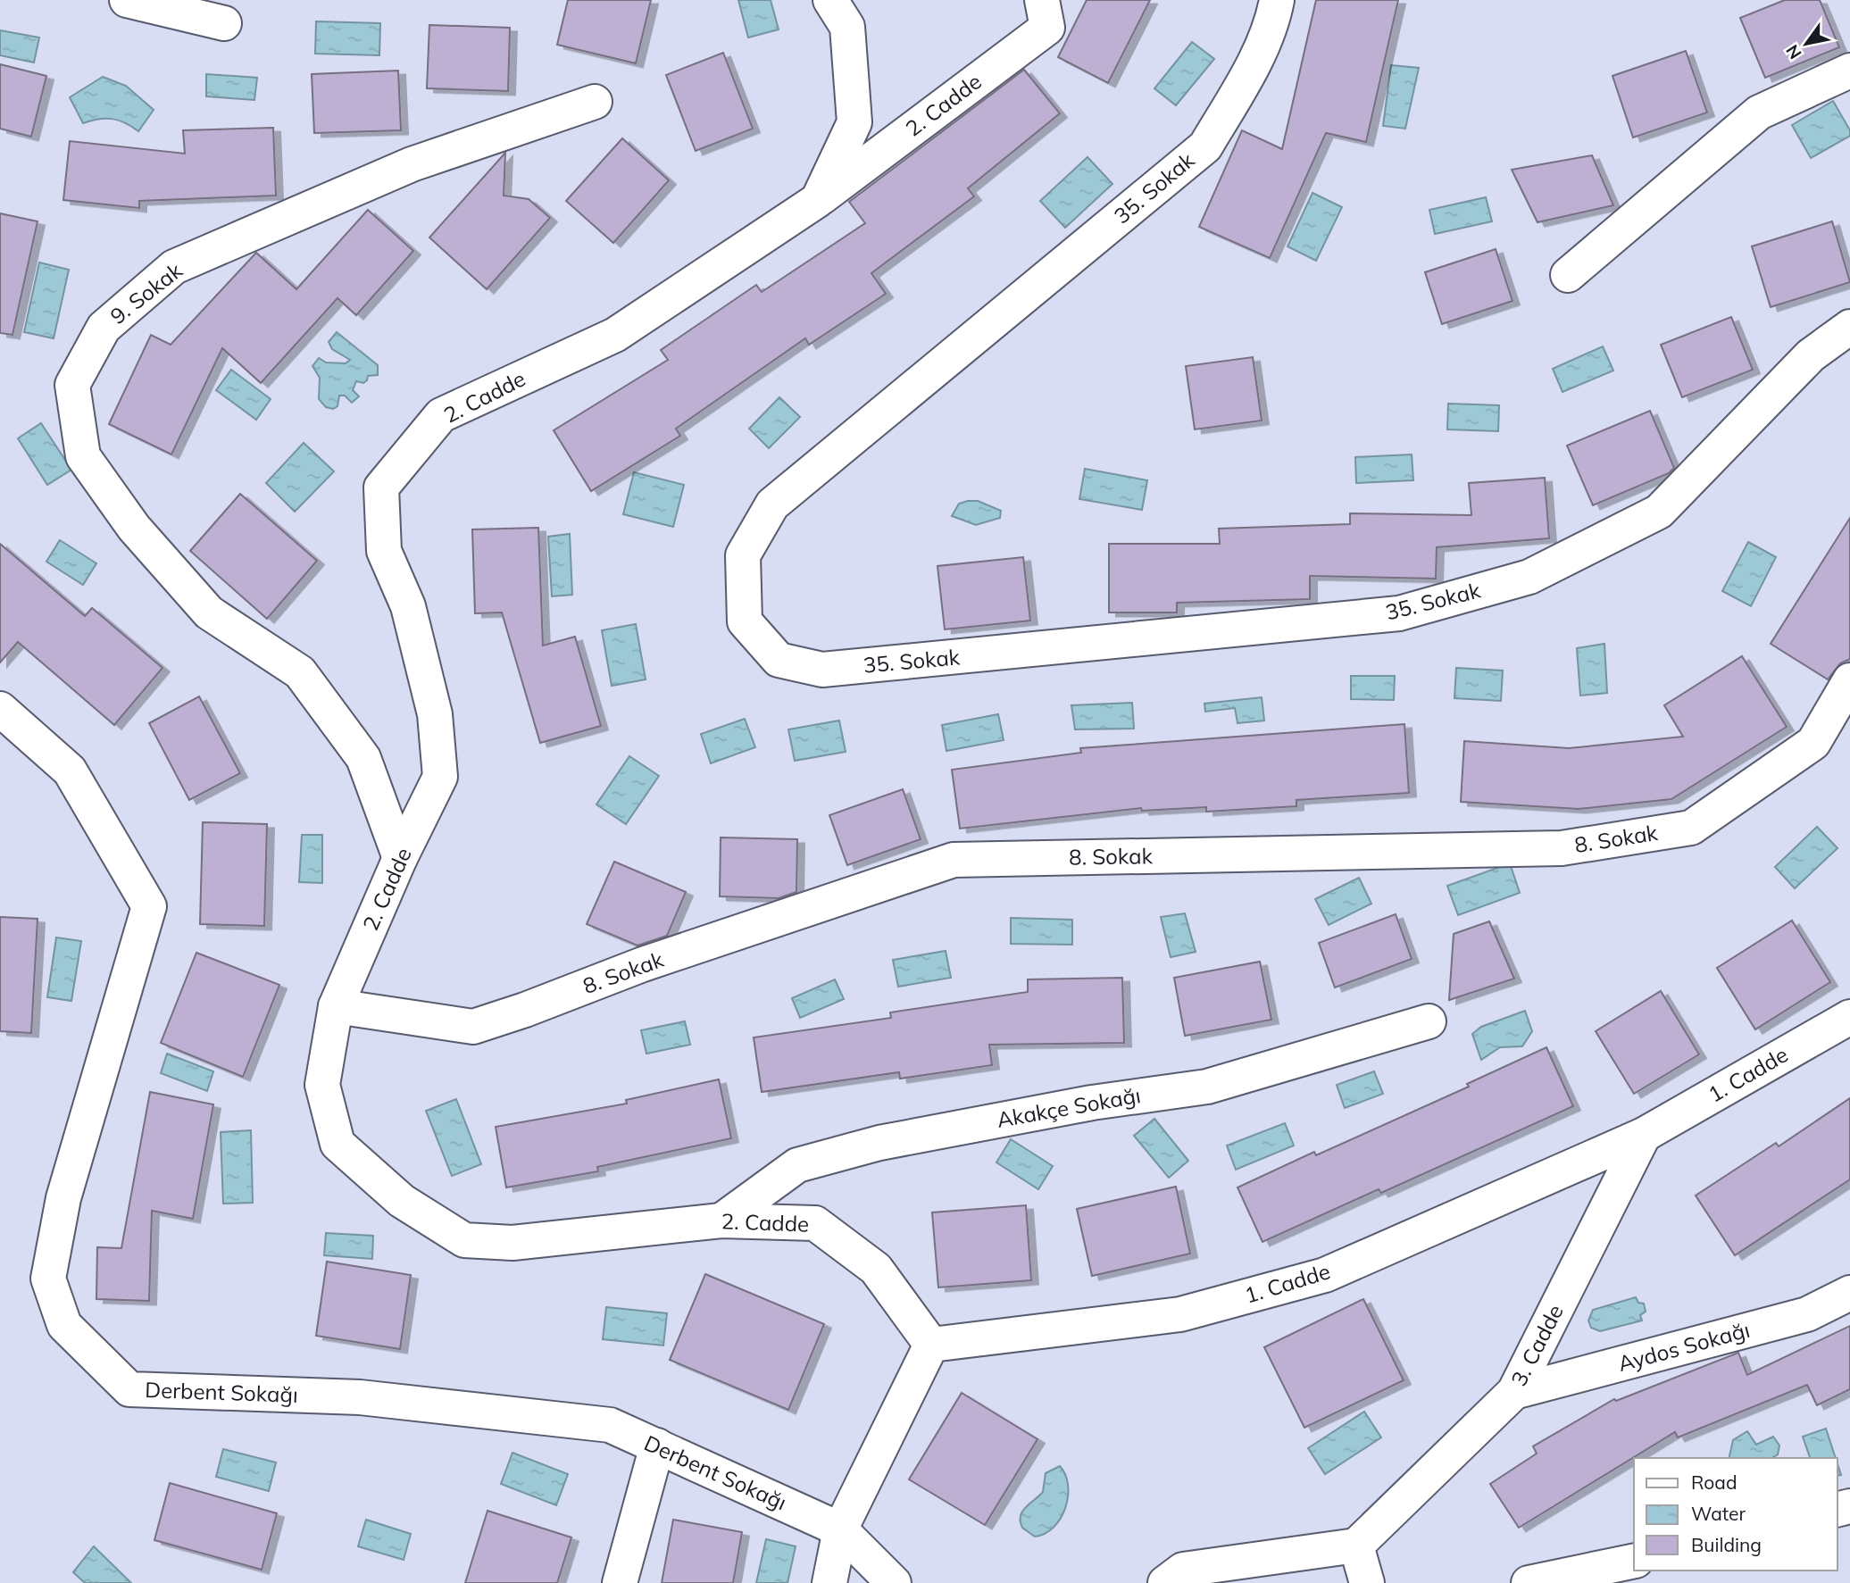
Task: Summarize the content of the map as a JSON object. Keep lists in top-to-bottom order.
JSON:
{
  "streets": {
    "street": [
      "2. Cadde",
      "35. Sokak",
      "9. Sokak",
      "8. Sokak",
      "1. Cadde",
      "Akakçe Sokağı",
      "3. Cadde",
      "Aydos Sokağı",
      "Derbent Sokağı"
    ]
  },
  "crossings": [
    ["2. Cadde", "9. Sokak"],
    ["2. Cadde", "8. Sokak"],
    ["2. Cadde", "1. Cadde"],
    ["2. Cadde", "Akakçe Sokağı"],
    ["1. Cadde", "3. Cadde"],
    ["3. Cadde", "Aydos Sokağı"]
  ],
  "legend": ["Road", "Water", "Building"],
  "north": "bottom left"
}
